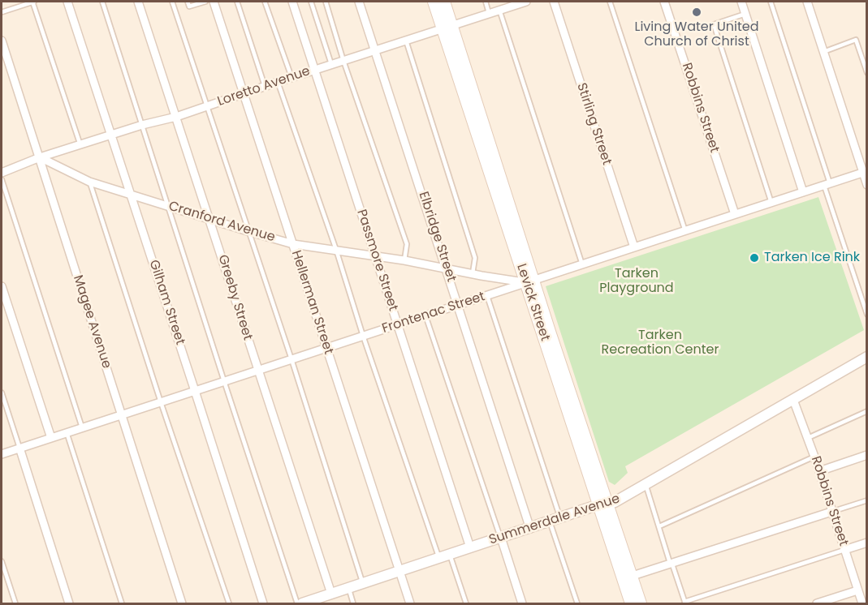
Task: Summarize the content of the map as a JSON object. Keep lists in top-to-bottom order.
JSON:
{
  "streets": {
    "main road": ["Levick Street"],
    "street": [
      "Loretto Avenue",
      "Robbins Street",
      "Stirling Street",
      "Cranford Avenue",
      "Elbridge Street",
      "Passmore Street",
      "Greeby Street",
      "Gilham Street",
      "Hellerman Street",
      "Frontenac Street",
      "Magee Avenue",
      "Summerdale Avenue"
    ]
  },
  "crossings": [
    ["Loretto Avenue", "Cranford Avenue"],
    ["Loretto Avenue", "Elbridge Street"],
    ["Loretto Avenue", "Passmore Street"],
    ["Loretto Avenue", "Greeby Street"],
    ["Loretto Avenue", "Gilham Street"],
    ["Loretto Avenue", "Hellerman Street"],
    ["Loretto Avenue", "Levick Street"],
    ["Loretto Avenue", "Magee Avenue"],
    ["Robbins Street", "Frontenac Street"],
    ["Robbins Street", "Summerdale Avenue"],
    ["Stirling Street", "Frontenac Street"],
    ["Cranford Avenue", "Elbridge Street"],
    ["Cranford Avenue", "Passmore Street"],
    ["Cranford Avenue", "Greeby Street"],
    ["Cranford Avenue", "Gilham Street"],
    ["Cranford Avenue", "Hellerman Street"],
    ["Cranford Avenue", "Levick Street"],
    ["Cranford Avenue", "Frontenac Street"],
    ["Cranford Avenue", "Magee Avenue"],
    ["Elbridge Street", "Frontenac Street"],
    ["Elbridge Street", "Summerdale Avenue"],
    ["Passmore Street", "Frontenac Street"],
    ["Passmore Street", "Summerdale Avenue"],
    ["Greeby Street", "Frontenac Street"],
    ["Greeby Street", "Summerdale Avenue"],
    ["Gilham Street", "Frontenac Street"],
    ["Hellerman Street", "Frontenac Street"],
    ["Hellerman Street", "Summerdale Avenue"],
    ["Levick Street", "Frontenac Street"],
    ["Levick Street", "Summerdale Avenue"],
    ["Frontenac Street", "Magee Avenue"]
  ],
  "parks": ["Tarken Playground", "Tarken Recreation Center"],
  "places": ["Living Water United Church of Christ", "Tarken Ice Rink"]
}
